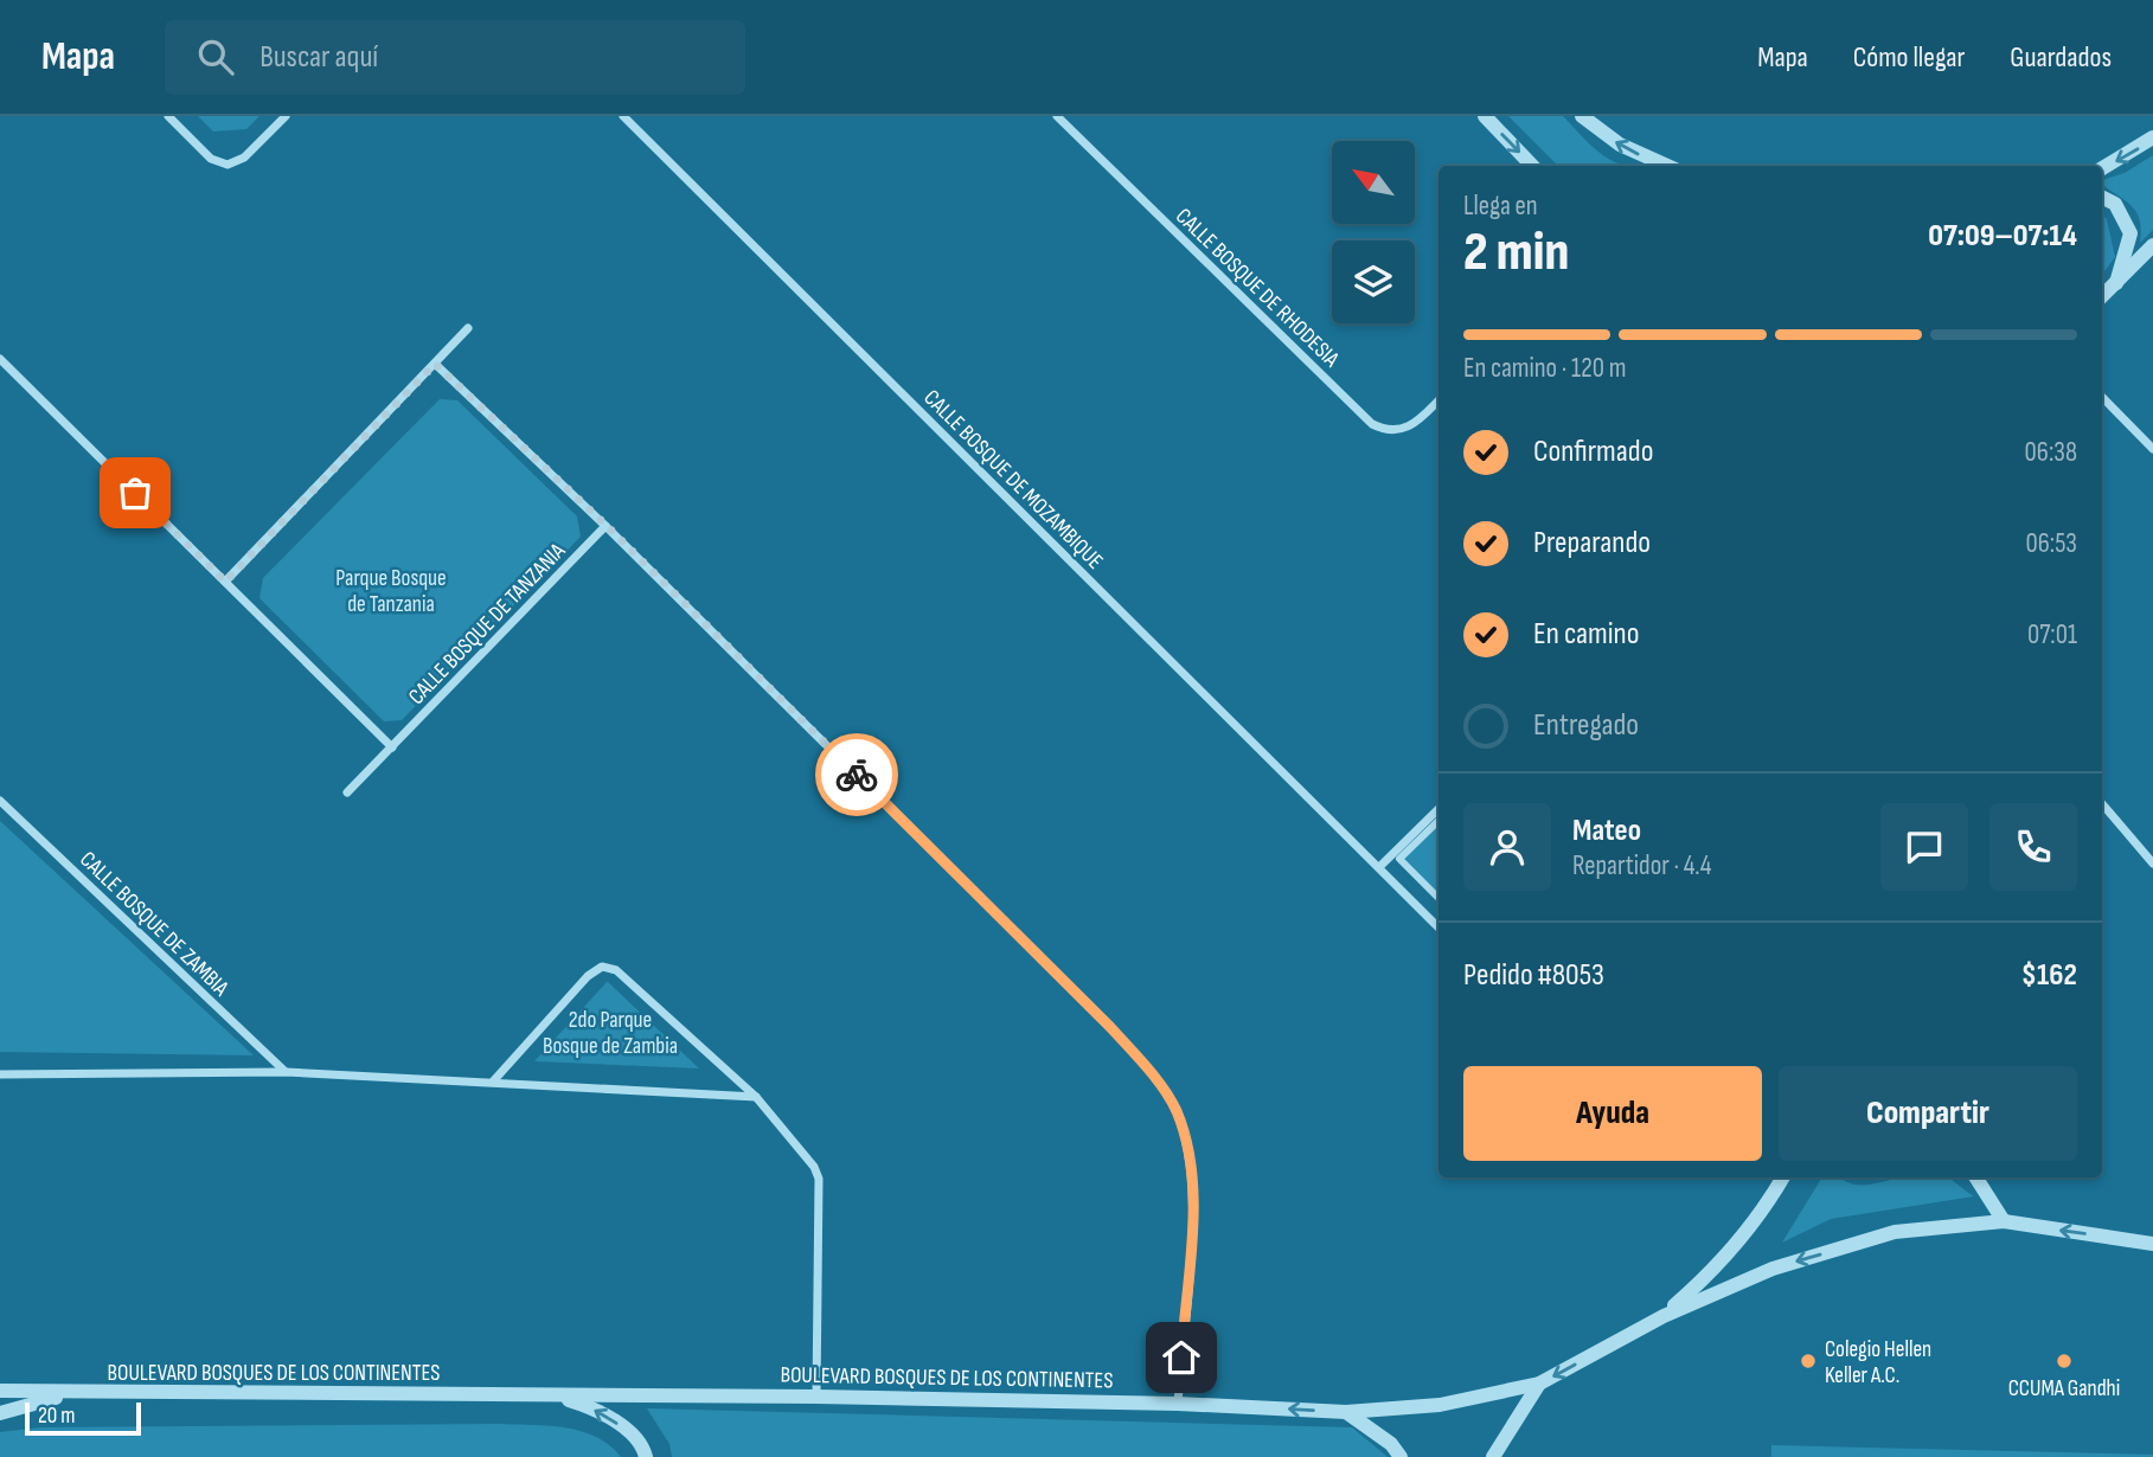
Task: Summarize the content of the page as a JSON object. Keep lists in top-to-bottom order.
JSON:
{
  "streets": {
    "street": [
      "CALLE BOSQUE DE RHODESIA",
      "CALLE BOSQUE DE MOZAMBIQUE",
      "CALLE BOSQUE DE TANZANIA",
      "CALLE BOSQUE DE ZAMBIA",
      "BOULEVARD BOSQUES DE LOS CONTINENTES"
    ]
  },
  "one_way": ["BOULEVARD BOSQUES DE LOS CONTINENTES"],
  "parks": ["Parque Bosque de Tanzania", "2do Parque Bosque de Zambia"],
  "places": ["Colegio Hellen Keller A.C.", "CCUMA Gandhi"],
  "scale_bar": "20 m",
  "north": "top left",
  "page": {
    "header": "Mapa",
    "search": "Buscar aquí",
    "nav": ["Mapa", "Cómo llegar", "Guardados"],
    "heading": ["2 min", "Llega en", "07:09–07:14"],
    "panel": [
      "Mateo",
      "Repartidor · 4.4",
      "Pedido #8053",
      "$162"
    ],
    "bar": "En camino · 120 m",
    "list": [
      ["Confirmado", "06:38"],
      ["Preparando", "06:53"],
      ["En camino", "07:01"],
      "Entregado"
    ],
    "buttons": ["Ayuda", "Compartir"],
    "scale": "20 m"
  }
}
